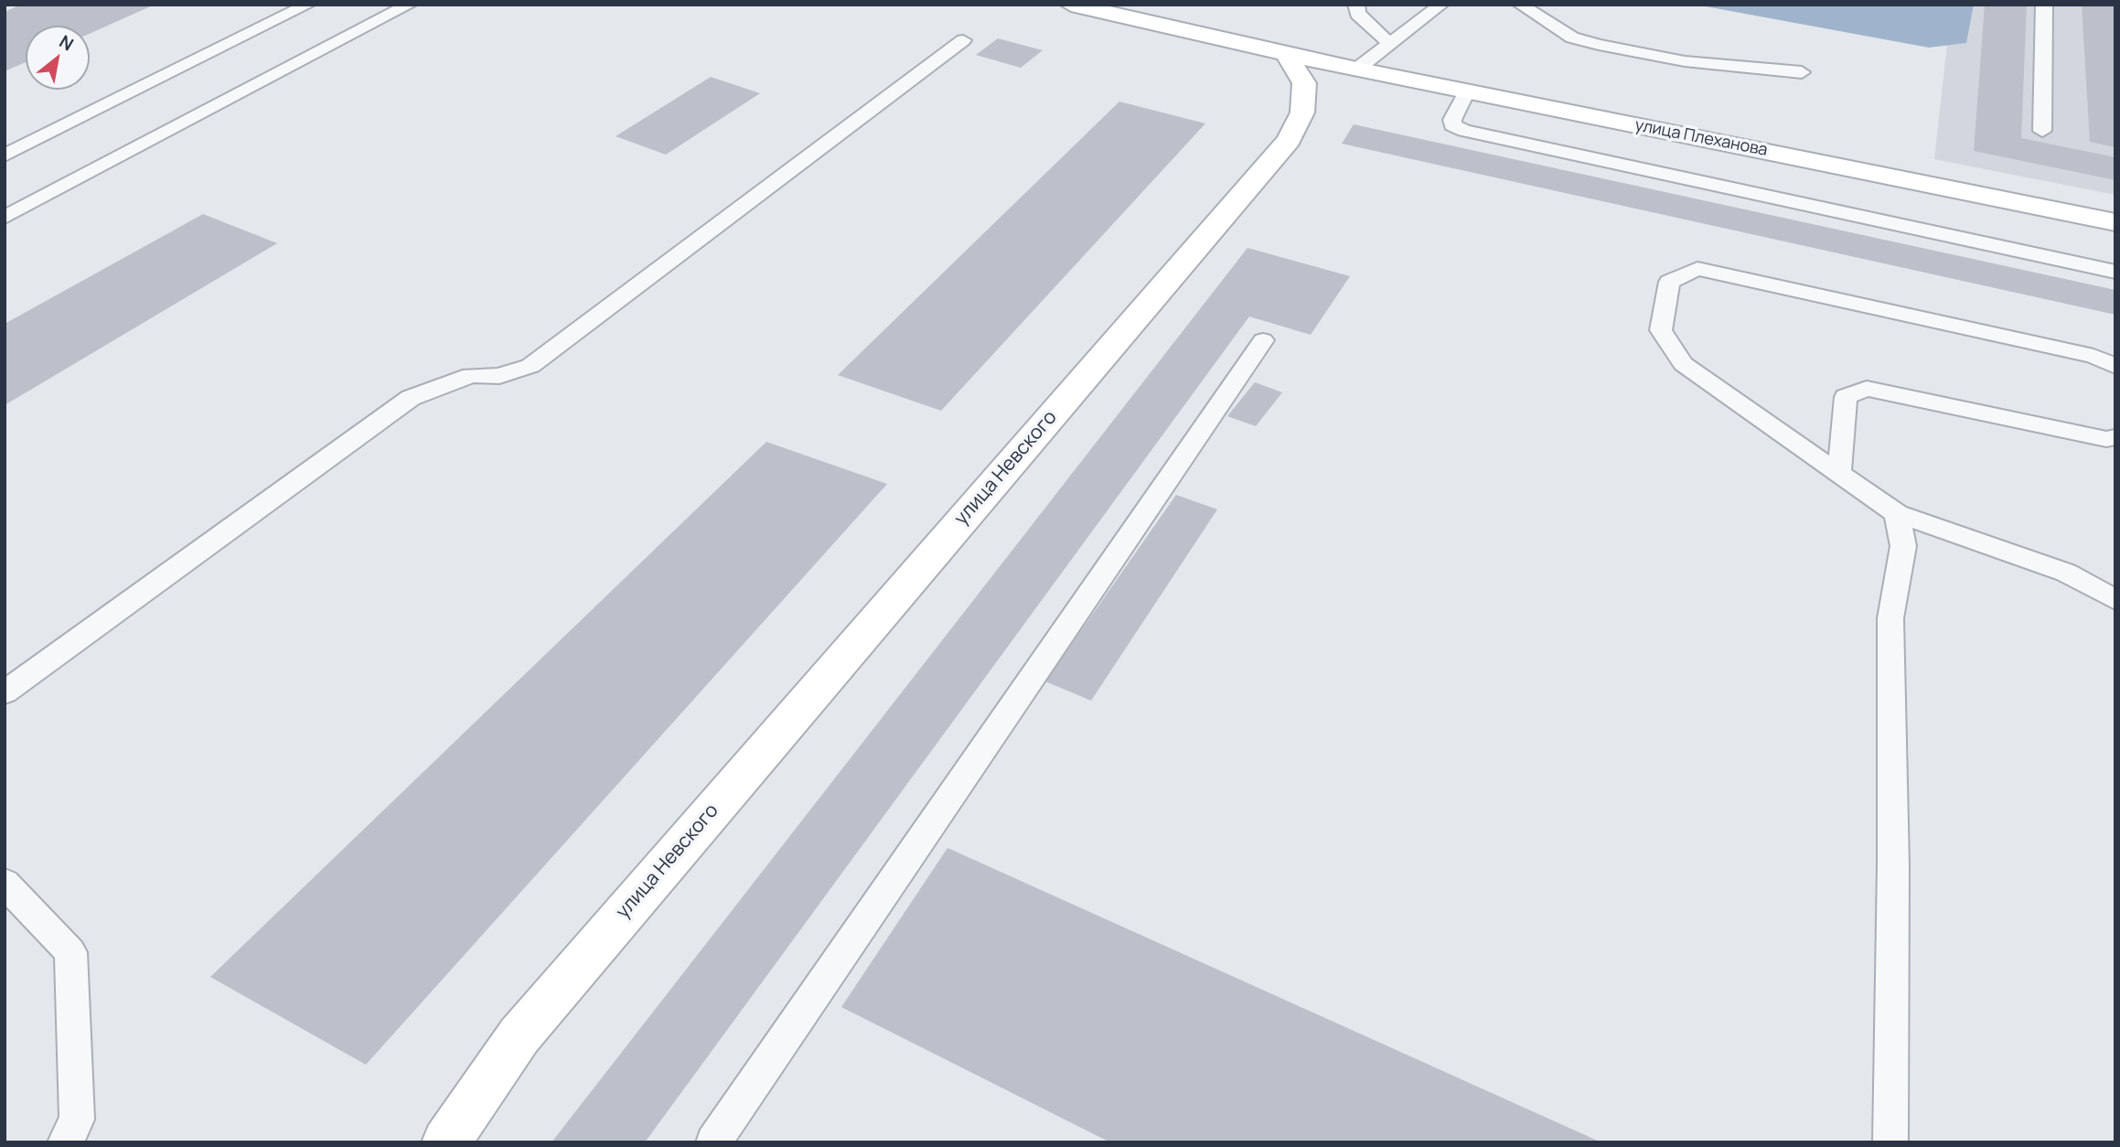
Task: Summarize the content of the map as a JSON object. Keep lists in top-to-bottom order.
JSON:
{
  "streets": {
    "main road": ["улица Плеханова", "улица Невского"]
  },
  "crossings": [
    ["улица Плеханова", "улица Невского"]
  ],
  "north": "top right"
}
